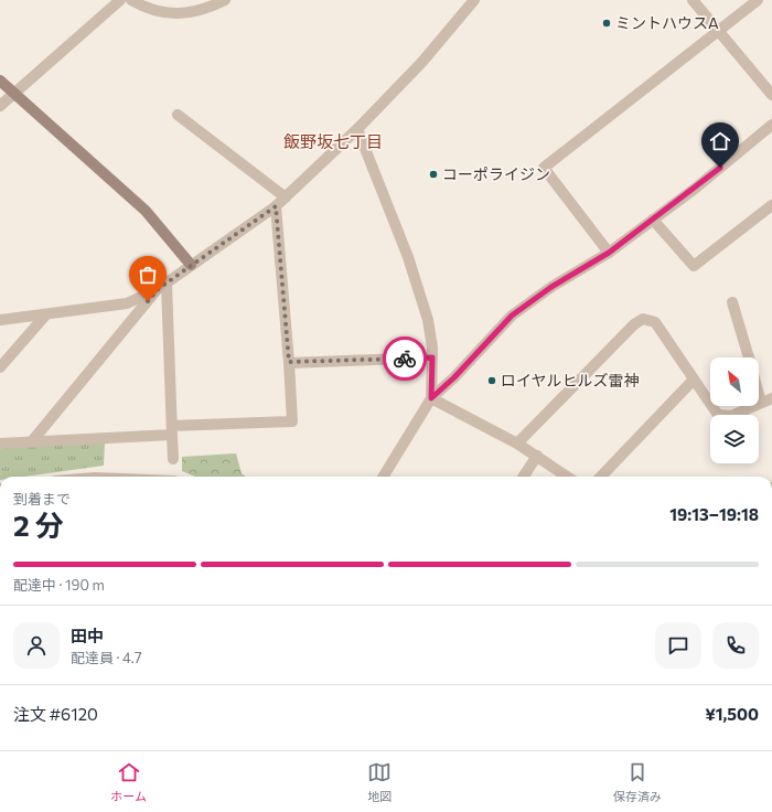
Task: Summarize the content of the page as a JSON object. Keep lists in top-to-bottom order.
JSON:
{
  "districts": ["飯野坂七丁目"],
  "places": ["ミントハウスA", "コーポライジン", "ロイヤルヒルズ雷神"],
  "north": "top left",
  "page": {
    "heading": ["2 分", "到着まで", "19:13–19:18"],
    "panel": [
      "田中",
      "配達員 · 4.7",
      "注文 #6120",
      "¥1,500"
    ],
    "bar": "配達中 · 190 m",
    "tabs": ["ホーム", "地図", "保存済み"]
  }
}
